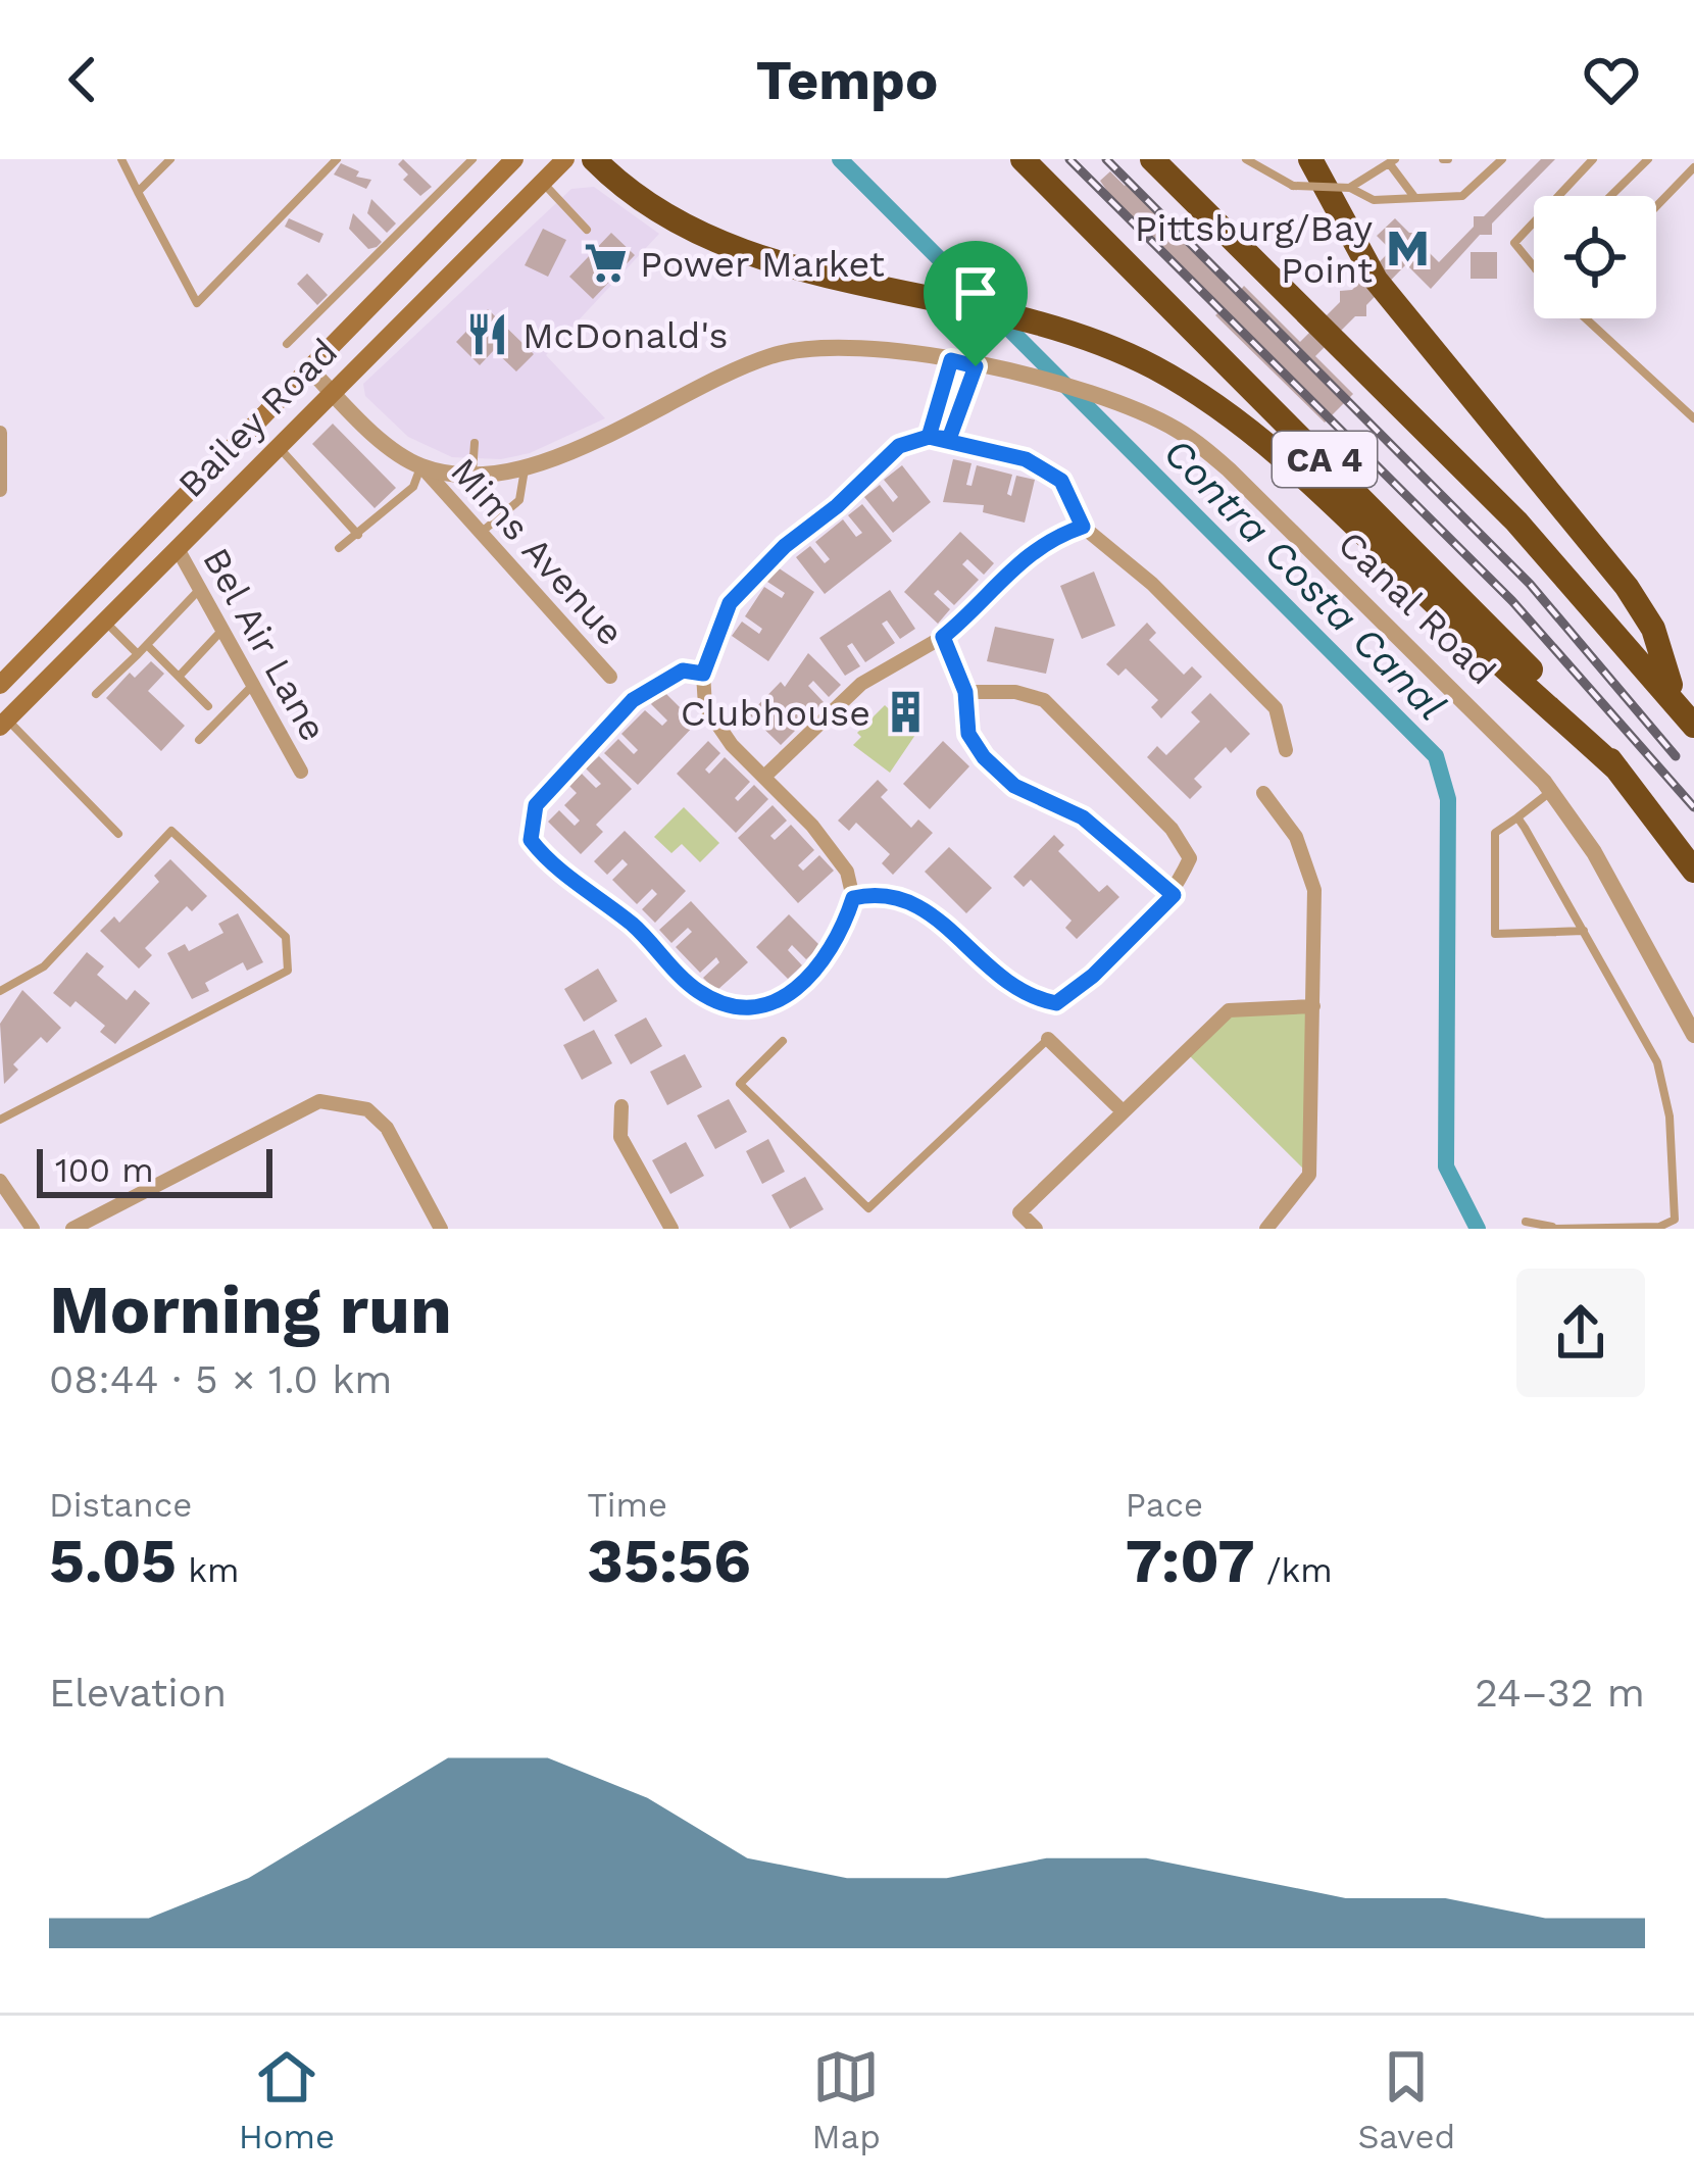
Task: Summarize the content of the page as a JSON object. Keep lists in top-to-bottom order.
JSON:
{
  "streets": {
    "highway": ["CA 4"],
    "main road": ["Bailey Road"],
    "street": ["Mims Avenue", "Canal Road", "Bel Air Lane"]
  },
  "crossings": [
    ["Bailey Road", "Bel Air Lane"],
    ["Mims Avenue", "Canal Road"]
  ],
  "water": ["Contra Costa Canal"],
  "places": {
    "metro station": ["Pittsburg/Bay Point"],
    "supermarket": ["Power Market"],
    "restaurant": ["McDonald's"],
    "building": ["Clubhouse"]
  },
  "scale_bar": "100 m",
  "page": {
    "header": "Tempo",
    "scale": "100 m",
    "heading": ["Morning run", "08:44 · 5 × 1.0 km"],
    "stats": [
      ["Distance", "5.05 km"],
      ["Time", "35:56"],
      ["Pace", "7:07 /km"]
    ],
    "chart": ["Elevation", "24–32 m"],
    "tabs": ["Home", "Map", "Saved"]
  }
}
